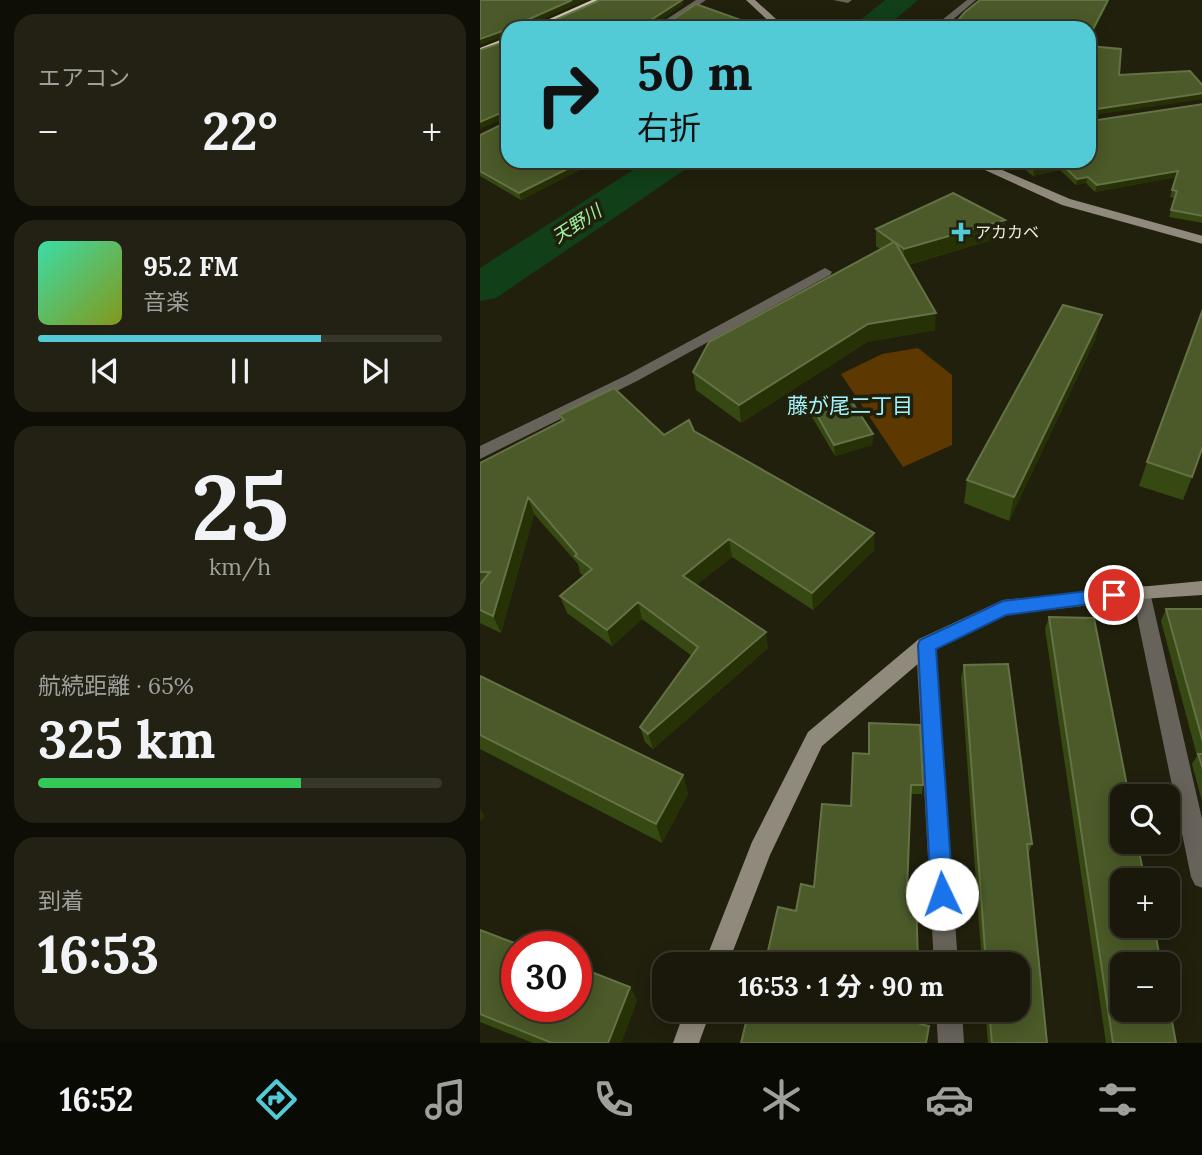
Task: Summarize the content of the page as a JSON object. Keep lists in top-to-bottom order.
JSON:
{
  "districts": ["藤が尾二丁目"],
  "water": ["天野川"],
  "places": {
    "health": ["アカカベ"]
  },
  "page": {
    "tile": [
      "エアコン",
      ["25", "km/h"],
      ["航続距離 · 65%", "325 km"],
      ["到着", "16:53"]
    ],
    "turn": ["50 m", "右折"],
    "heat": ["−", "22°", "+"],
    "song": ["95.2 FM", "音楽"],
    "map_buttons": ["+", "−"],
    "limit": "30",
    "trip": "16:53 · 1 分 · 90 m",
    "tabs": "16:52"
  }
}
